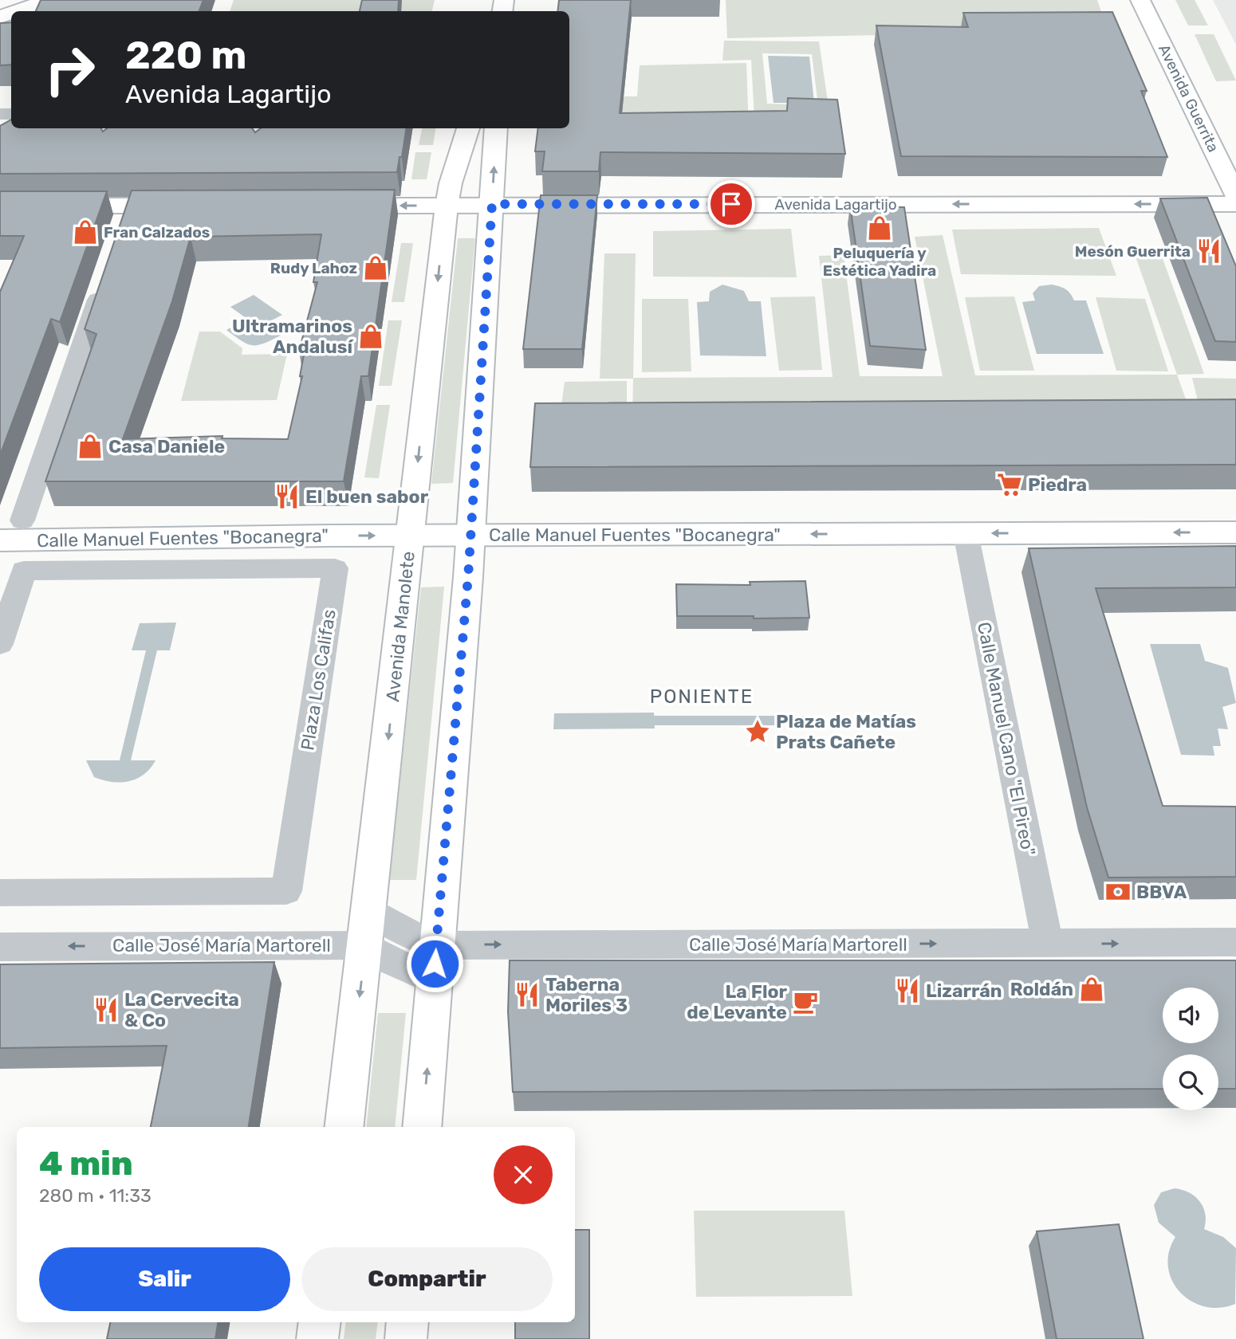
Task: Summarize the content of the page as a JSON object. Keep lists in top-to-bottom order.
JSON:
{
  "streets": {
    "street": [
      "Avenida Guerrita",
      "Avenida Lagartijo",
      "Calle Manuel Fuentes \"Bocanegra\"",
      "Avenida Manolete",
      "Plaza Los Califas",
      "Calle Manuel Cano \"El Pireo\"",
      "Calle José María Martorell"
    ]
  },
  "crossings": [
    ["Avenida Lagartijo", "Avenida Manolete"],
    ["Calle Manuel Fuentes \"Bocanegra\"", "Avenida Manolete"],
    ["Calle Manuel Fuentes \"Bocanegra\"", "Calle Manuel Cano \"El Pireo\""],
    ["Avenida Manolete", "Calle José María Martorell"],
    ["Calle Manuel Cano \"El Pireo\"", "Calle José María Martorell"]
  ],
  "one_way": ["Avenida Lagartijo"],
  "districts": ["PONIENTE"],
  "places": {
    "shop": [
      "Peluquería y Estética Yadira",
      "Fran Calzados",
      "Rudy Lahoz",
      "Ultramarinos Andalusí",
      "Casa Daniele",
      "Roldán"
    ],
    "restaurant": [
      "Mesón Guerrita",
      "El buen sabor",
      "Lizarrán",
      "Taberna Moriles 3",
      "La Cervecita & Co"
    ],
    "supermarket": ["Piedra"],
    "place": ["Plaza de Matías Prats Cañete"],
    "bank": ["BBVA"],
    "cafe": ["La Flor de Levante"]
  },
  "page": {
    "turn": ["220 m", "Avenida Lagartijo"],
    "heading": ["4 min", "280 m · 11:33"],
    "buttons": ["Salir", "Compartir"]
  }
}
